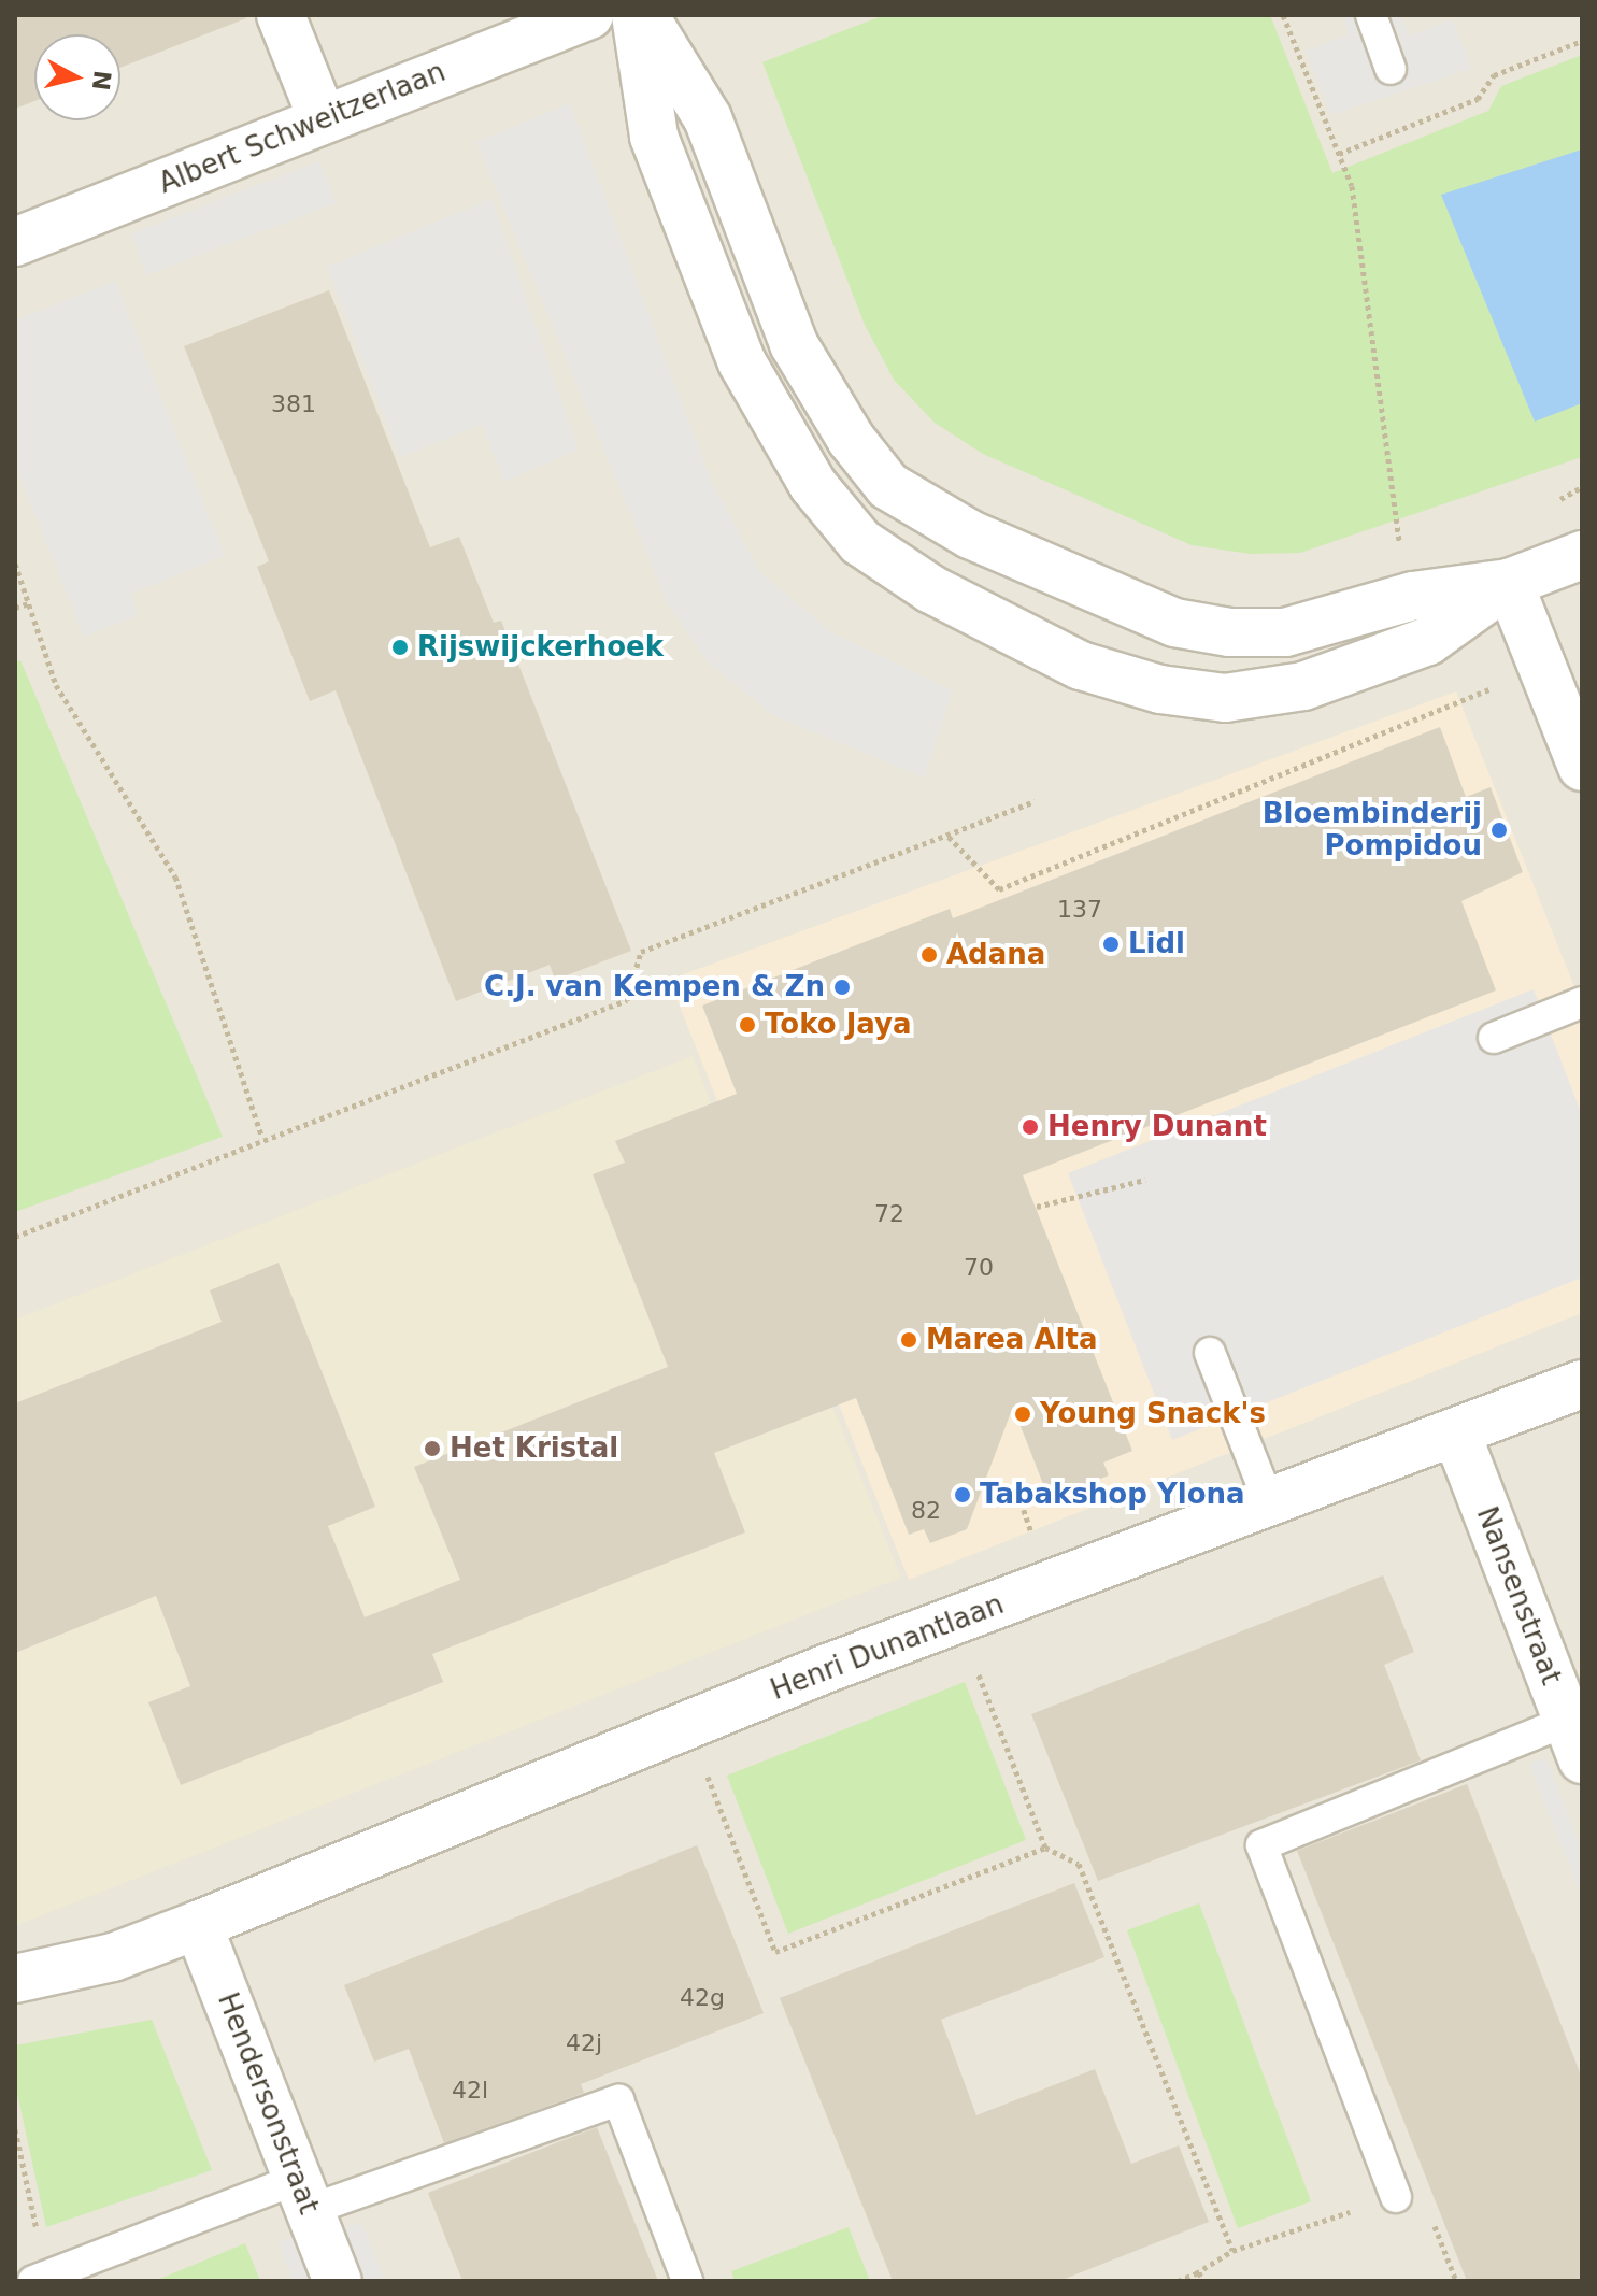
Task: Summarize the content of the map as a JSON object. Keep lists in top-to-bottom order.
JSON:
{
  "streets": {
    "street": [
      "Albert Schweitzerlaan",
      "Nansenstraat",
      "Henri Dunantlaan",
      "Hendersonstraat"
    ]
  },
  "crossings": [
    ["Nansenstraat", "Henri Dunantlaan"],
    ["Henri Dunantlaan", "Hendersonstraat"]
  ],
  "places": [
    "Rijswijckerhoek",
    "Bloembinderij Pompidou",
    "Lidl",
    "Adana",
    "C.J. van Kempen & Zn",
    "Toko Jaya",
    "Henry Dunant",
    "Marea Alta",
    "Young Snack's",
    "Het Kristal",
    "Tabakshop Ylona"
  ],
  "house_numbers": [
    "381",
    "137",
    "72",
    "70",
    "82",
    "42g",
    "42j",
    "42l"
  ],
  "north": "right"
}
